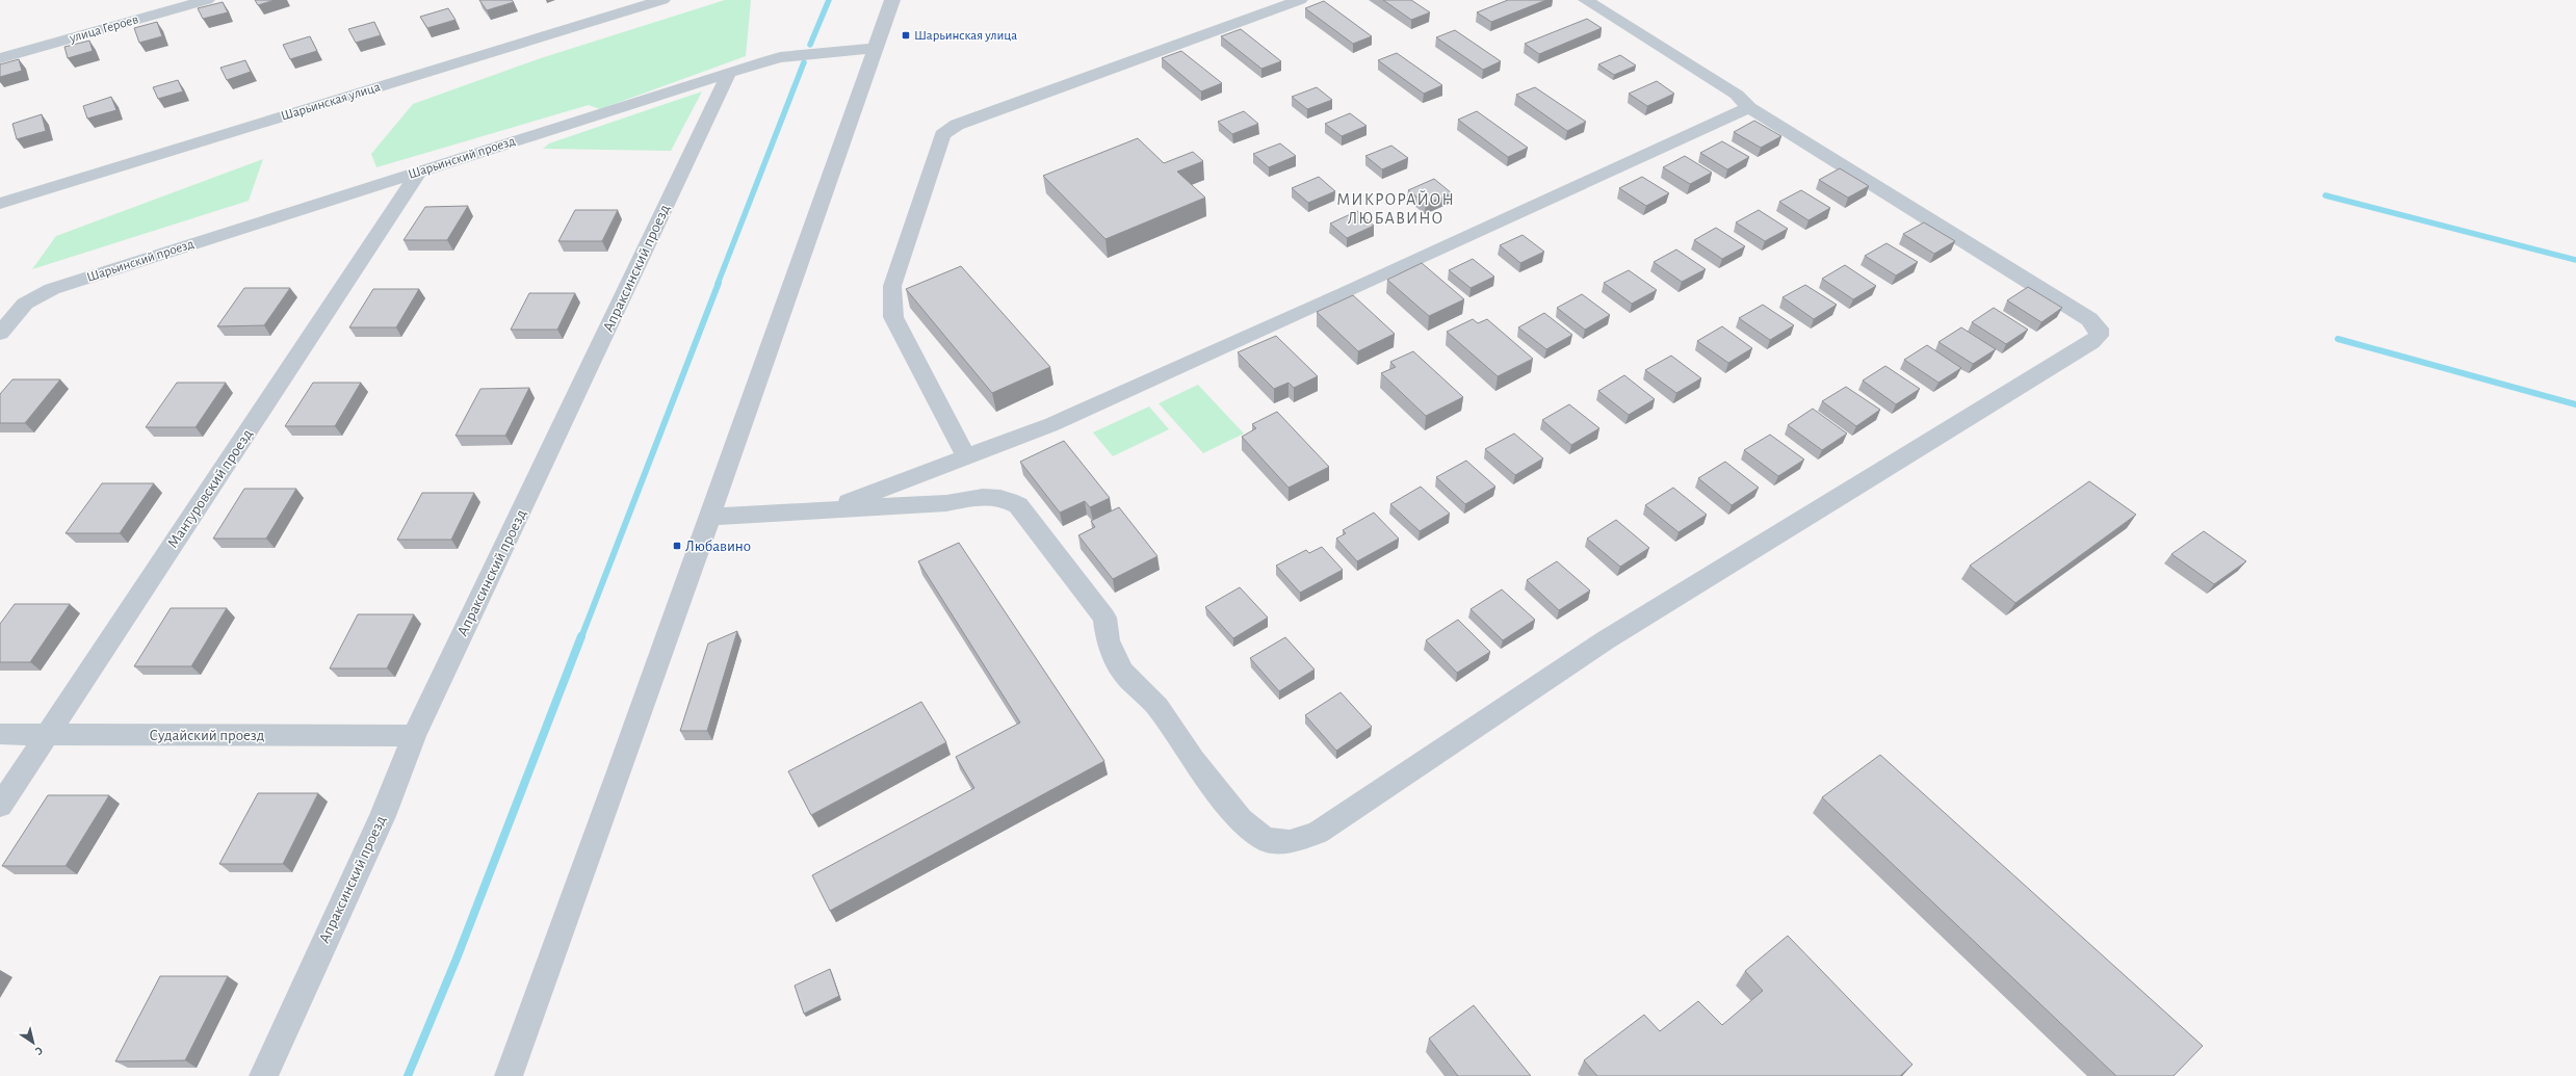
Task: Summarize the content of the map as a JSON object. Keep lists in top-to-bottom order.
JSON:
{
  "streets": {
    "street": [
      "улица Героев",
      "Шарьинская улица",
      "Шарьинский проезд",
      "Апраксинский проезд",
      "Мантуровский проезд",
      "Судайский проезд"
    ]
  },
  "crossings": [
    ["Шарьинский проезд", "Апраксинский проезд"],
    ["Шарьинский проезд", "Мантуровский проезд"],
    ["Апраксинский проезд", "Судайский проезд"],
    ["Мантуровский проезд", "Судайский проезд"]
  ],
  "districts": ["МИКРОРАЙОН ЛЮБАВИНО"],
  "places": {
    "transit": ["Шарьинская улица", "Любавино"]
  },
  "north": "bottom right"
}
